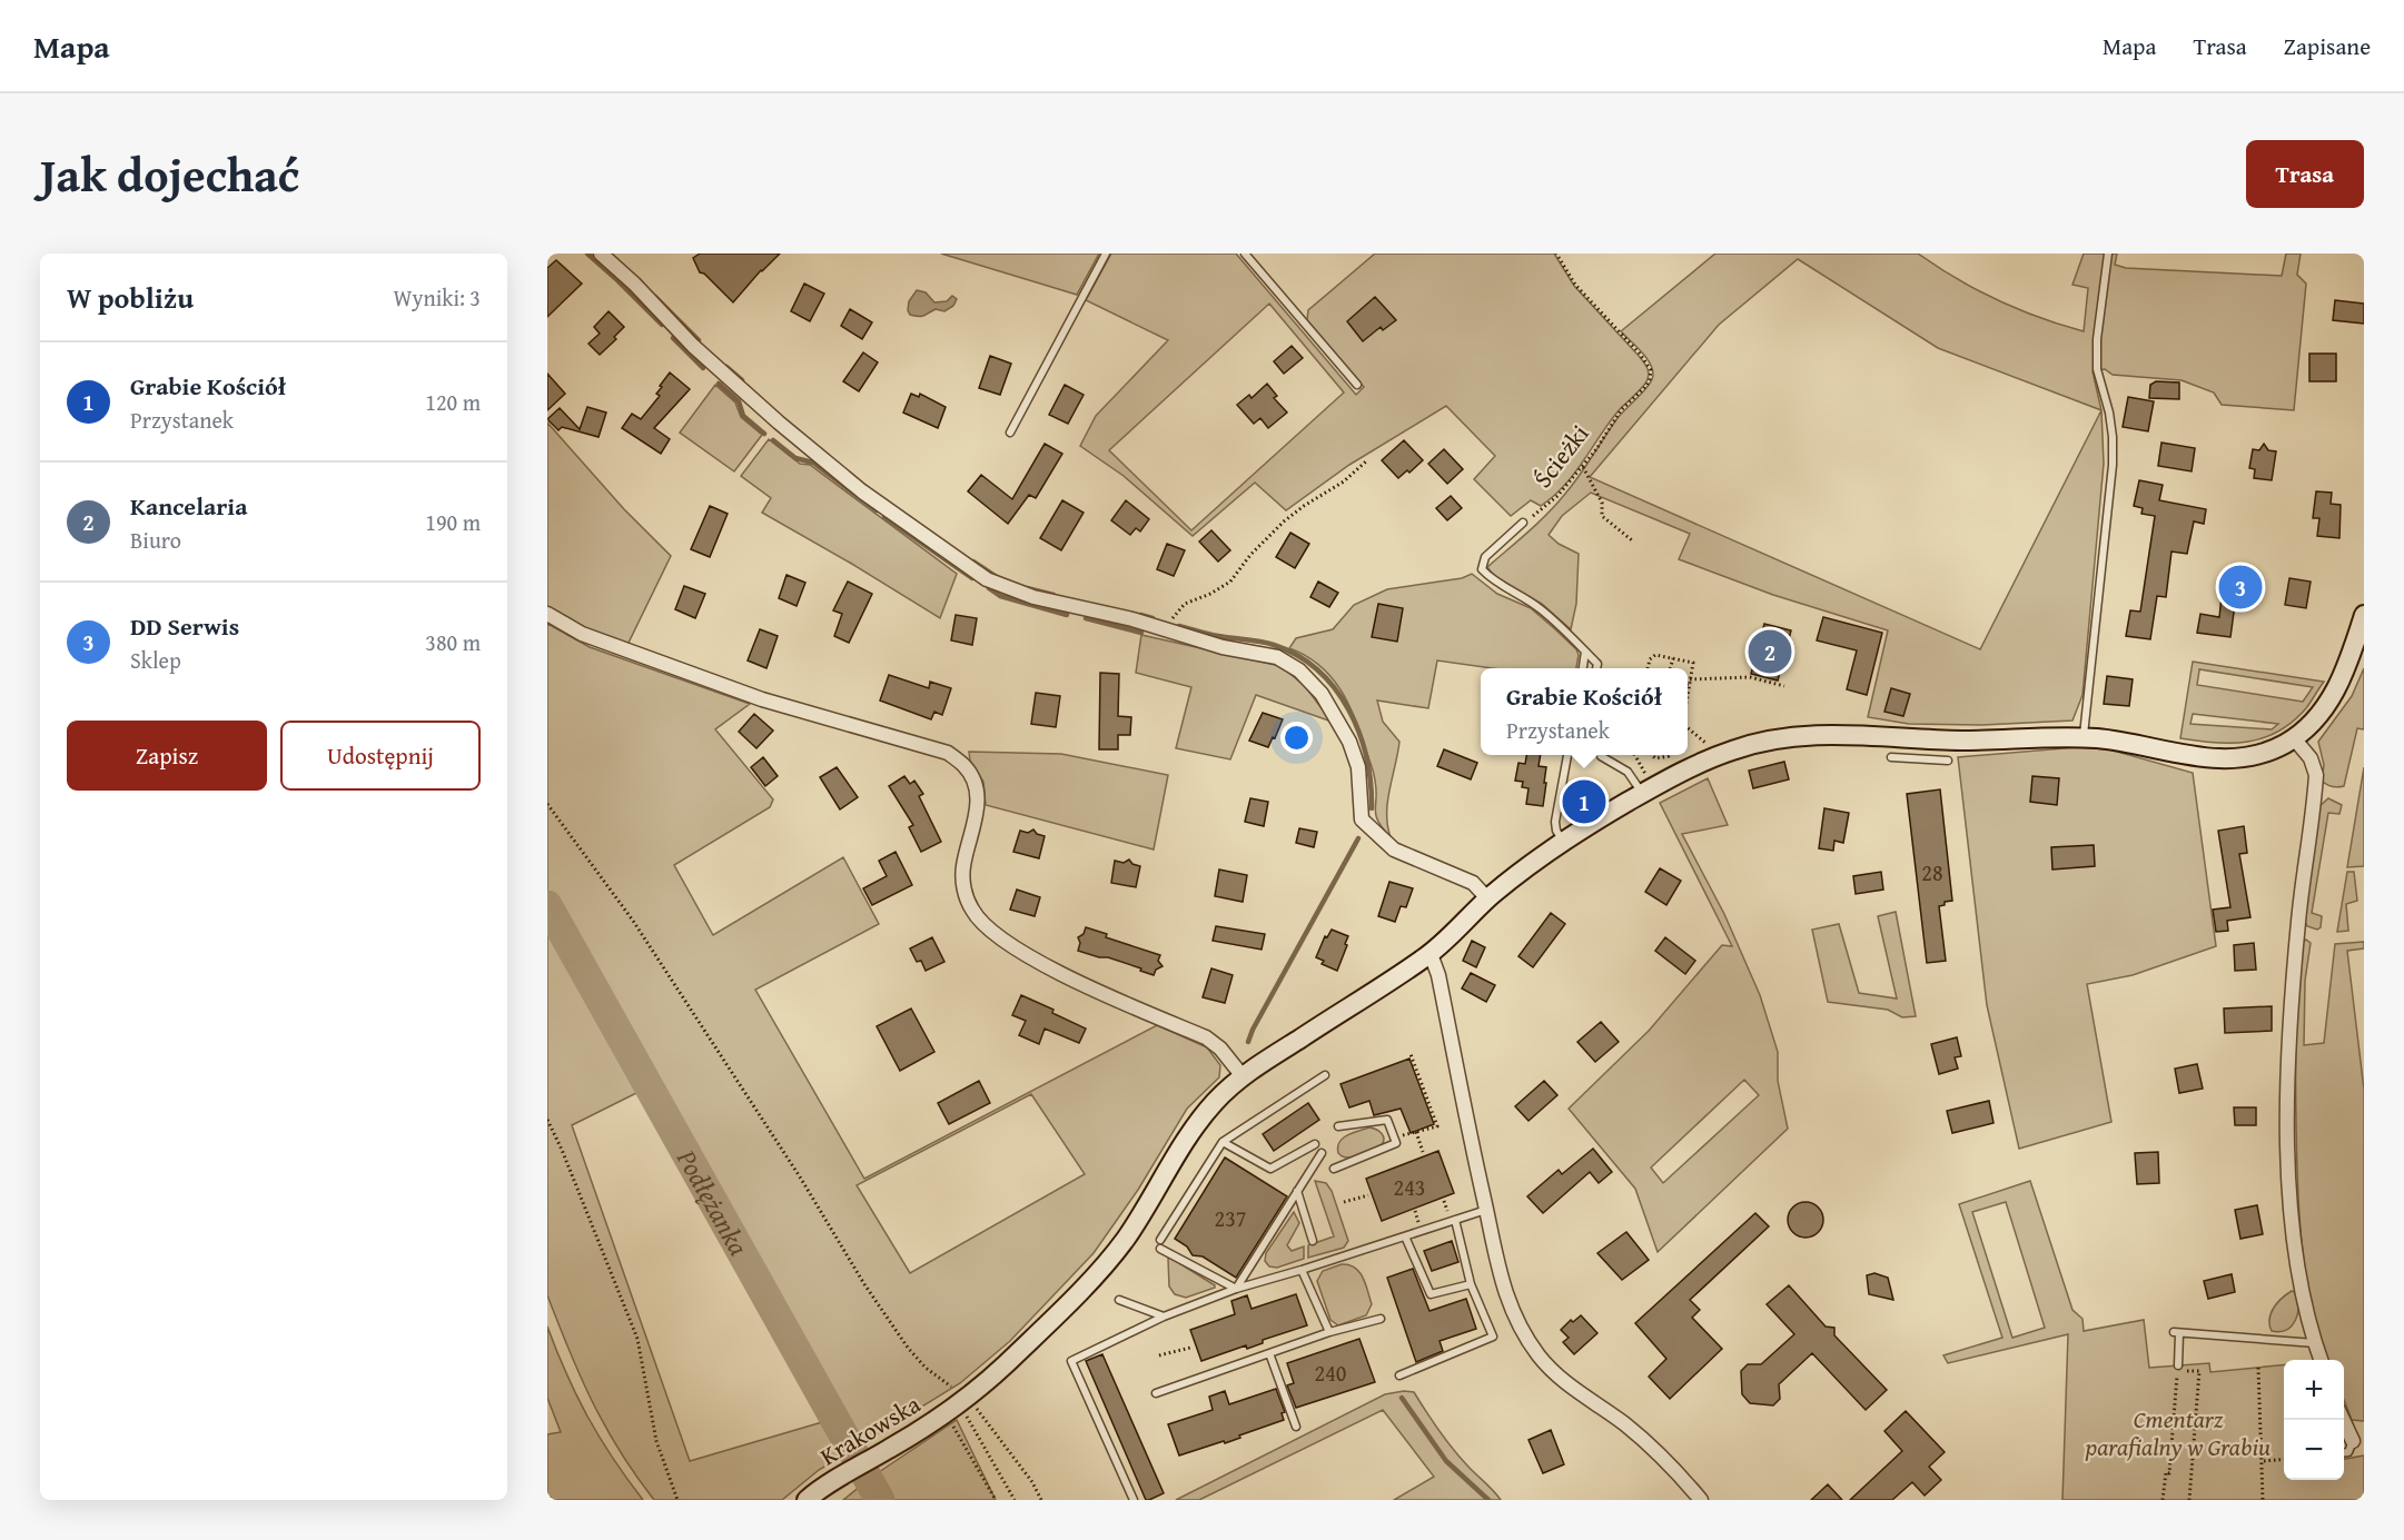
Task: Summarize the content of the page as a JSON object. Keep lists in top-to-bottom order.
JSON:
{
  "streets": {
    "street": ["Krakowska"],
    "path": ["Ścieżki"]
  },
  "water": ["Podłężanka"],
  "parks": ["Cmentarz parafialny w Grabiu"],
  "house_numbers": [
    "28",
    "243",
    "237",
    "240"
  ],
  "page": {
    "header": "Mapa",
    "nav": ["Mapa", "Trasa", "Zapisane"],
    "title": "Jak dojechać",
    "buttons": [
      "Trasa",
      ["Zapisz", "Udostępnij"]
    ],
    "heading": ["W pobliżu", "Wyniki: 3"],
    "list": [
      {
        "mark": "1",
        "name": "Grabie Kościół",
        "note": "Przystanek",
        "value": "120 m"
      },
      {
        "mark": "2",
        "name": "Kancelaria",
        "note": "Biuro",
        "value": "190 m"
      },
      {
        "mark": "3",
        "name": "DD Serwis",
        "note": "Sklep",
        "value": "380 m"
      }
    ],
    "pins": ["3", "2", "1"],
    "popup": ["Grabie Kościół", "Przystanek"],
    "map_buttons": ["+", "−"]
  }
}
